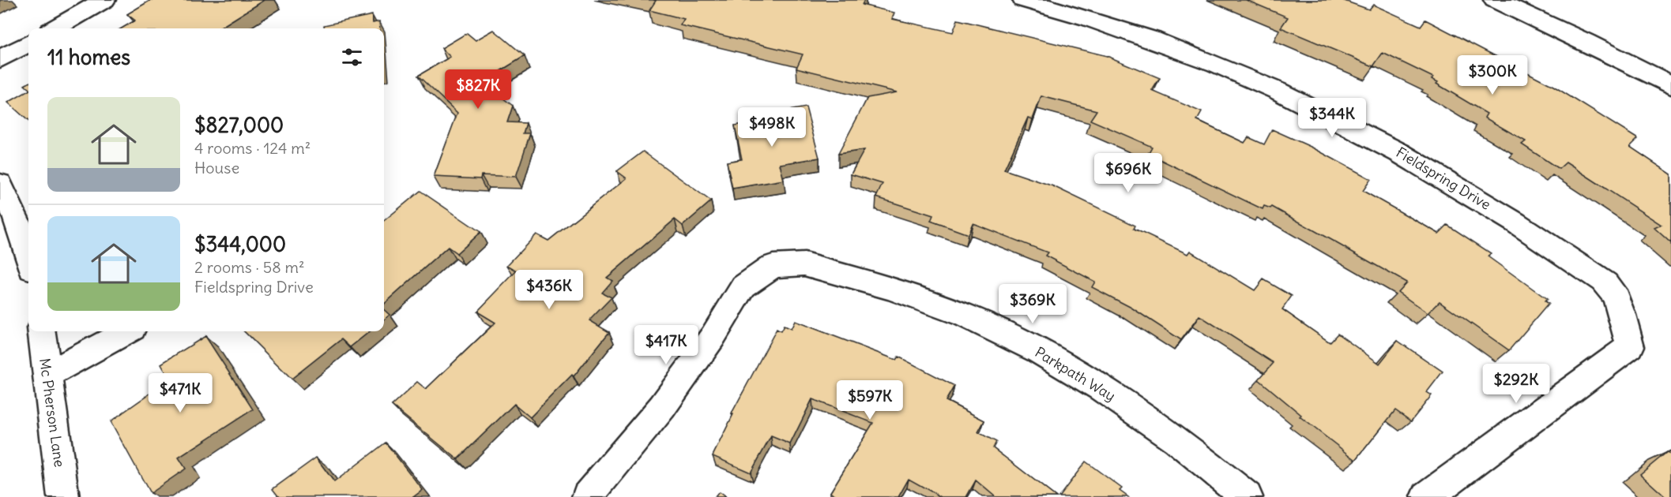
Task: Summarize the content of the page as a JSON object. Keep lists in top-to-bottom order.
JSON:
{
  "streets": {
    "street": ["Fieldspring Drive", "Parkpath Way", "Mc Pherson Lane"]
  },
  "page": {
    "heading": "11 homes",
    "price": [
      "$300K",
      "$827K",
      "$344K",
      "$498K",
      "$696K",
      "$436K",
      "$369K",
      "$417K",
      "$292K",
      "$471K",
      "$597K"
    ],
    "list": [
      {
        "name": "$827,000",
        "note": "4 rooms · 124 m² · House"
      },
      {
        "name": "$344,000",
        "note": "2 rooms · 58 m² · Fieldspring Drive"
      }
    ]
  }
}
